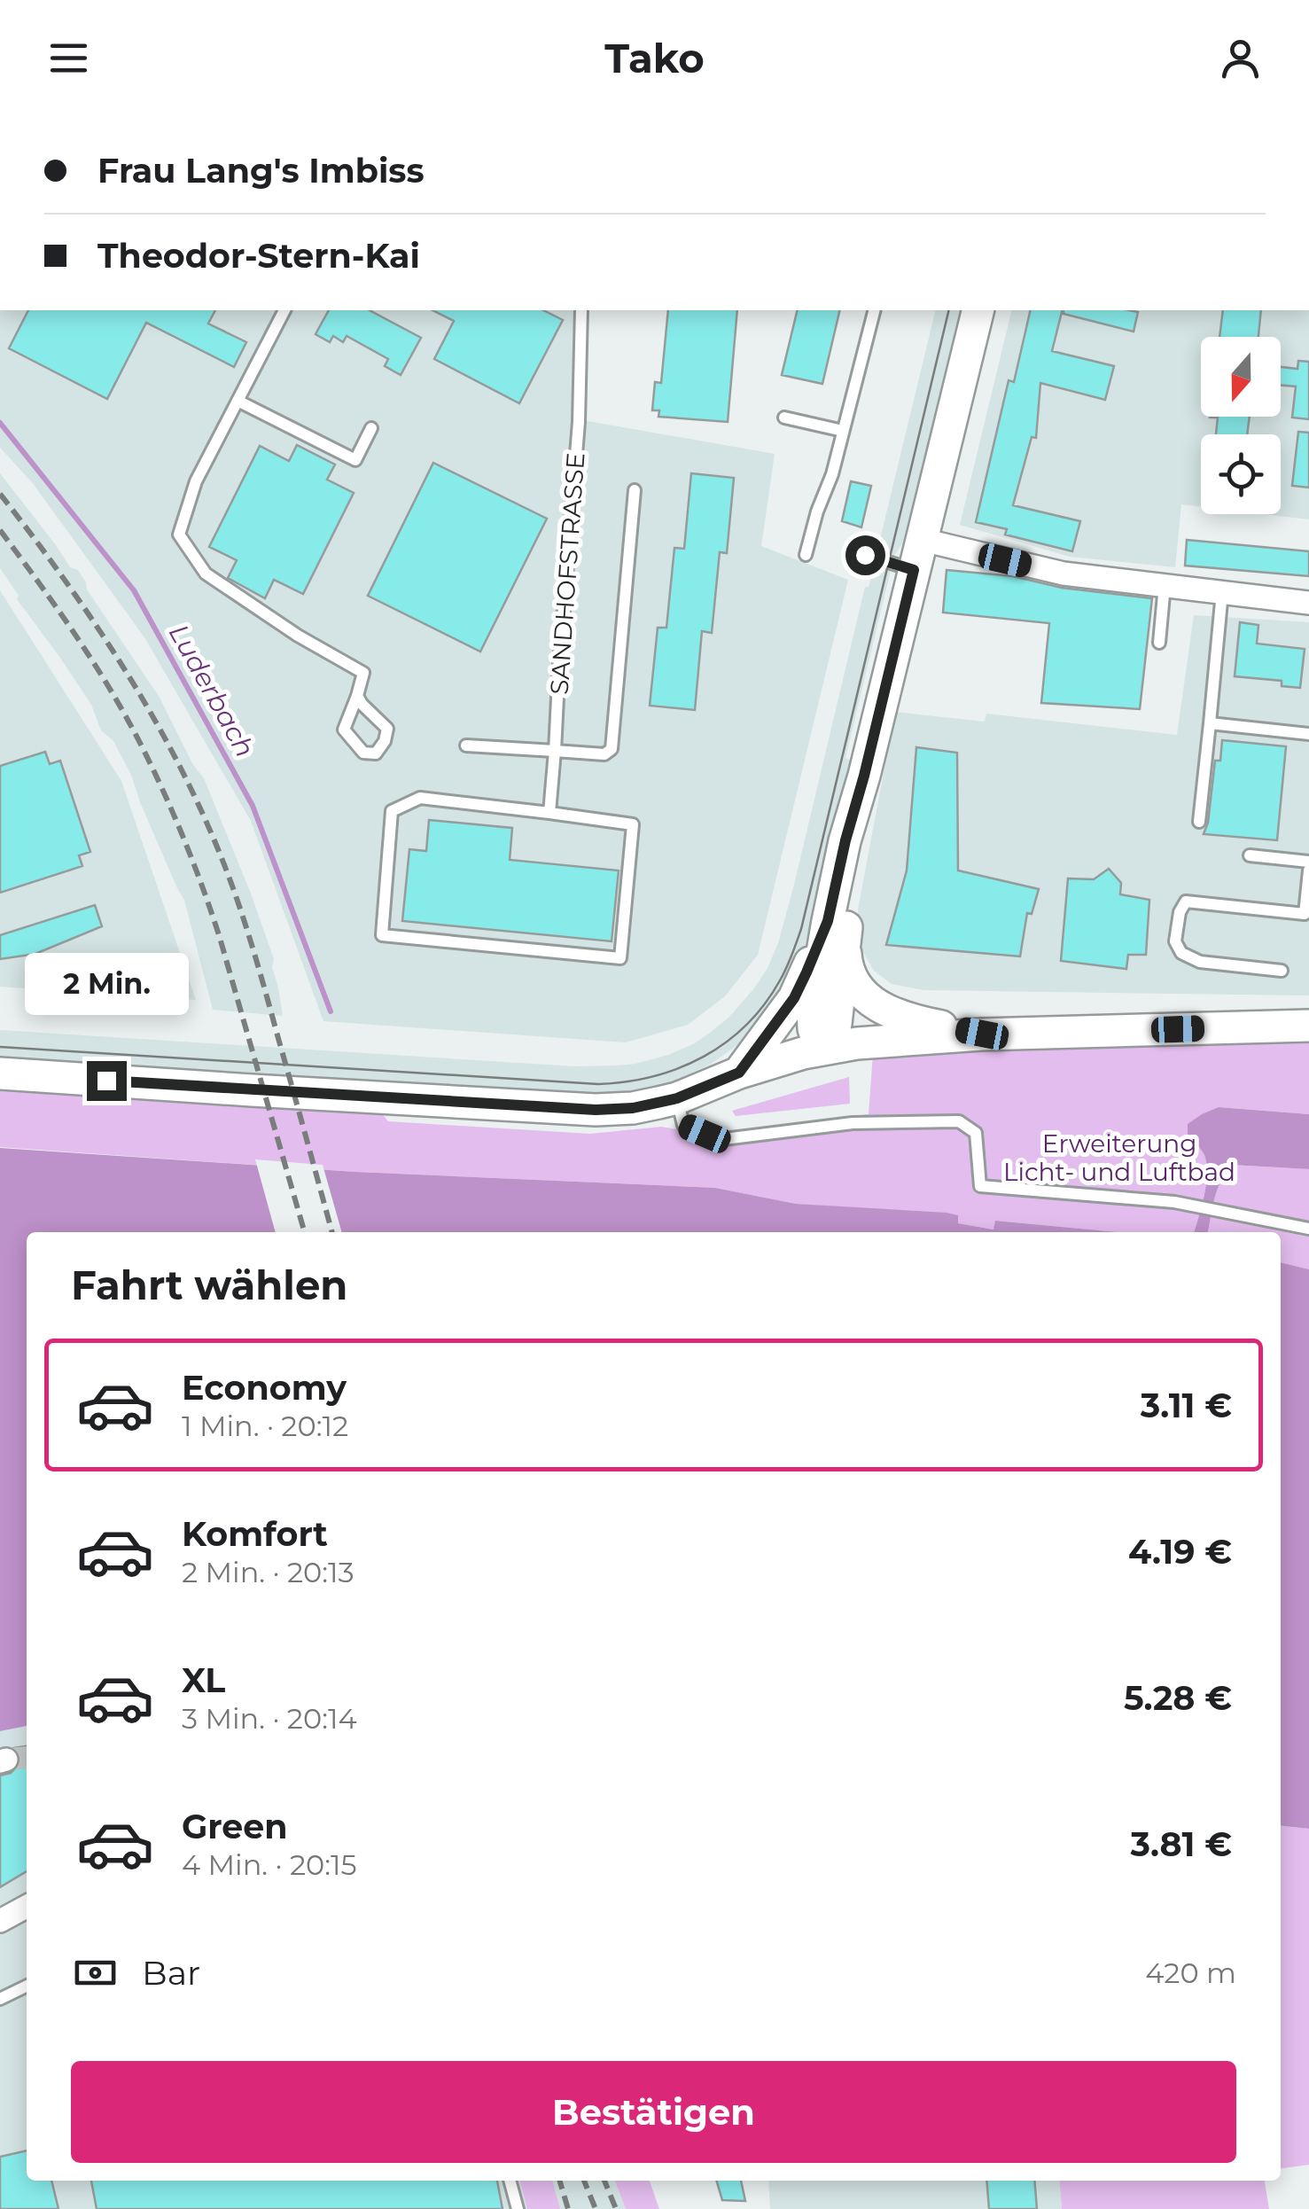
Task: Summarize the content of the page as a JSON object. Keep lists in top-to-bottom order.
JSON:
{
  "streets": {
    "lane": ["SANDHOFSTRASSE"]
  },
  "water": ["Luderbach"],
  "parks": ["Erweiterung Licht- und Luftbad"],
  "north": "bottom",
  "page": {
    "header": "Tako",
    "banner": ["Frau Lang's Imbiss", "Theodor-Stern-Kai"],
    "bubble": "2 Min.",
    "heading": "Fahrt wählen",
    "list": [
      {
        "name": "Economy",
        "note": "1 Min. · 20:12",
        "value": "3.11 €"
      },
      {
        "name": "Komfort",
        "note": "2 Min. · 20:13",
        "value": "4.19 €"
      },
      {
        "name": "XL",
        "note": "3 Min. · 20:14",
        "value": "5.28 €"
      },
      {
        "name": "Green",
        "note": "4 Min. · 20:15",
        "value": "3.81 €"
      }
    ],
    "pay": ["Bar", "420 m"],
    "buttons": "Bestätigen"
  }
}
